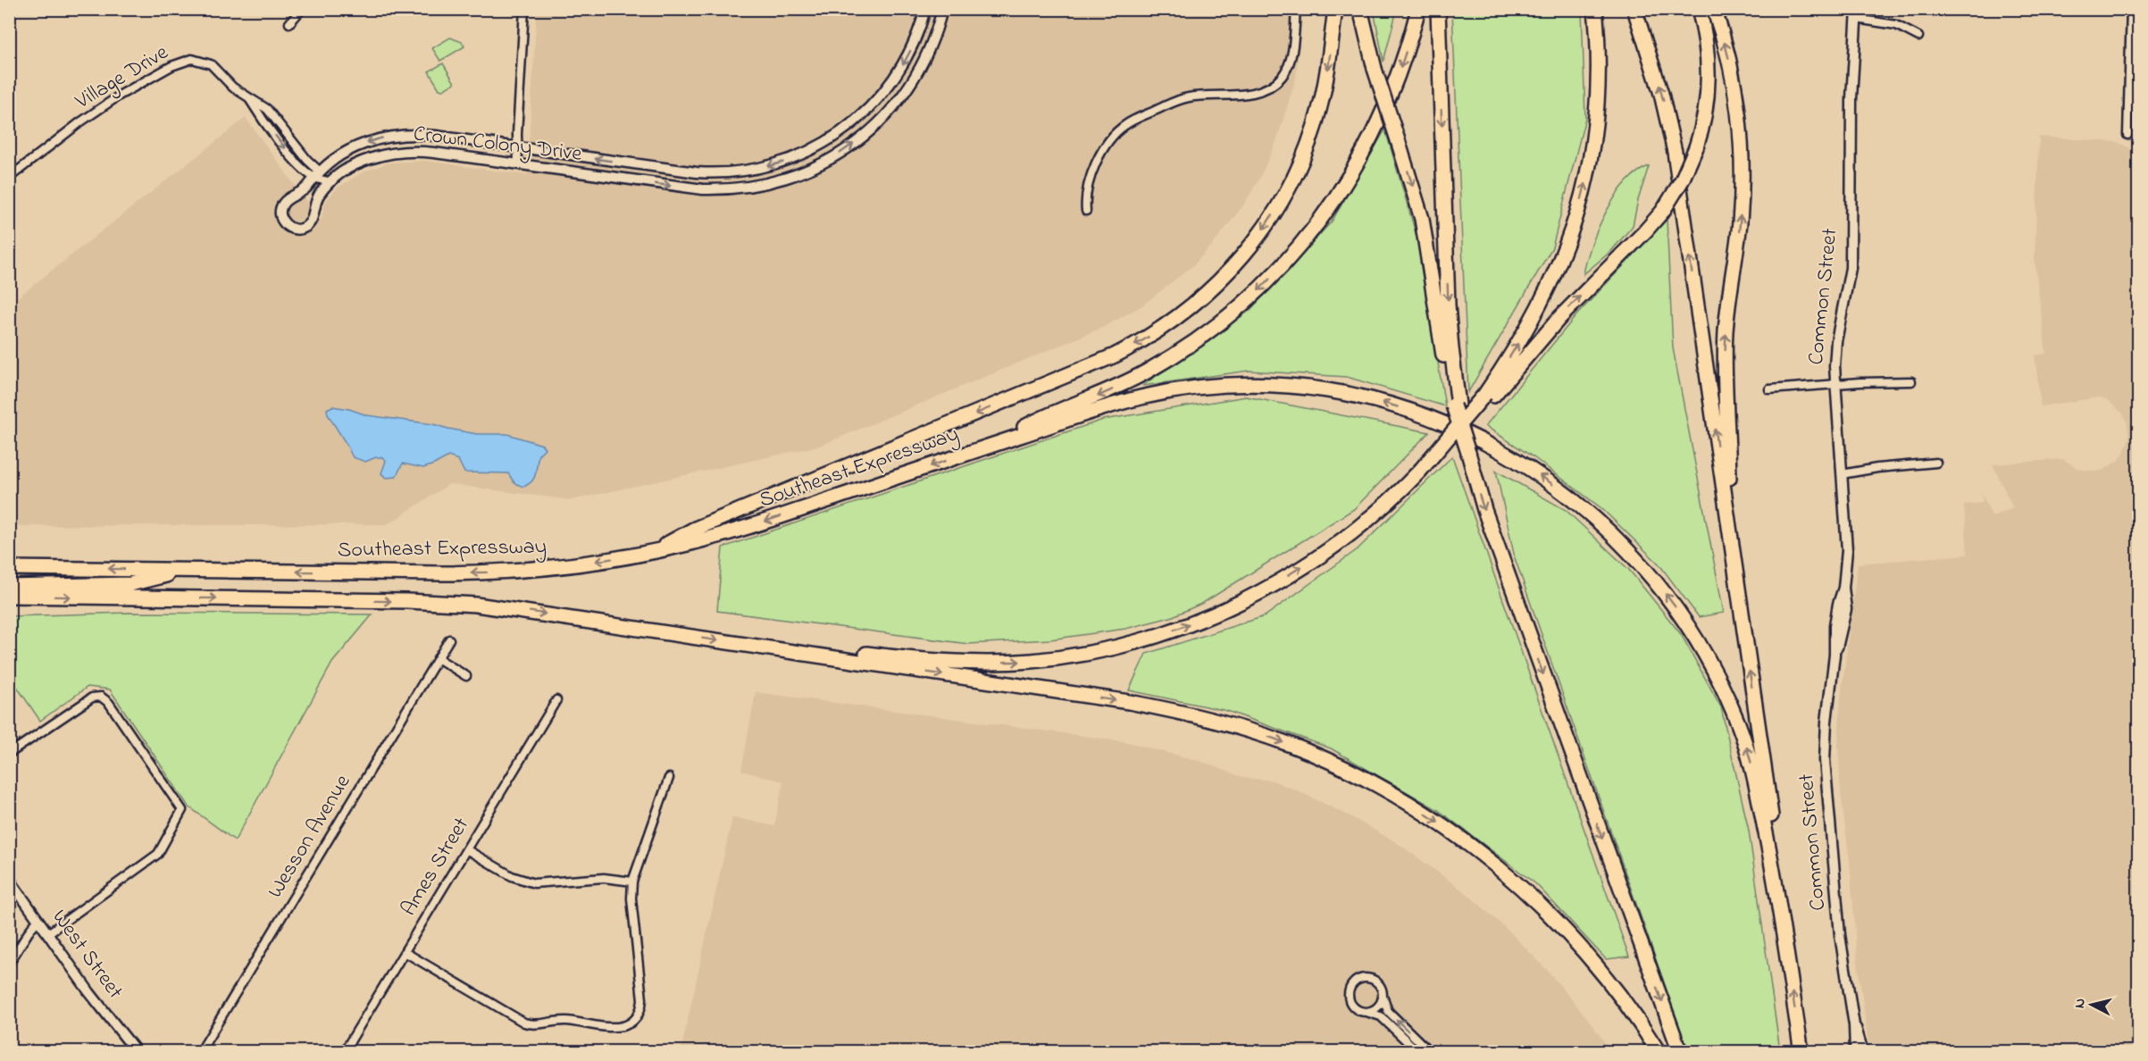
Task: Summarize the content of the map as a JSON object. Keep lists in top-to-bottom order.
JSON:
{
  "streets": {
    "highway": ["Southeast Expressway"],
    "street": [
      "Village Drive",
      "Crown Colony Drive",
      "Common Street",
      "Wesson Avenue",
      "Ames Street",
      "West Street"
    ]
  },
  "crossings": [
    ["Village Drive", "Crown Colony Drive"]
  ],
  "north": "left"
}
